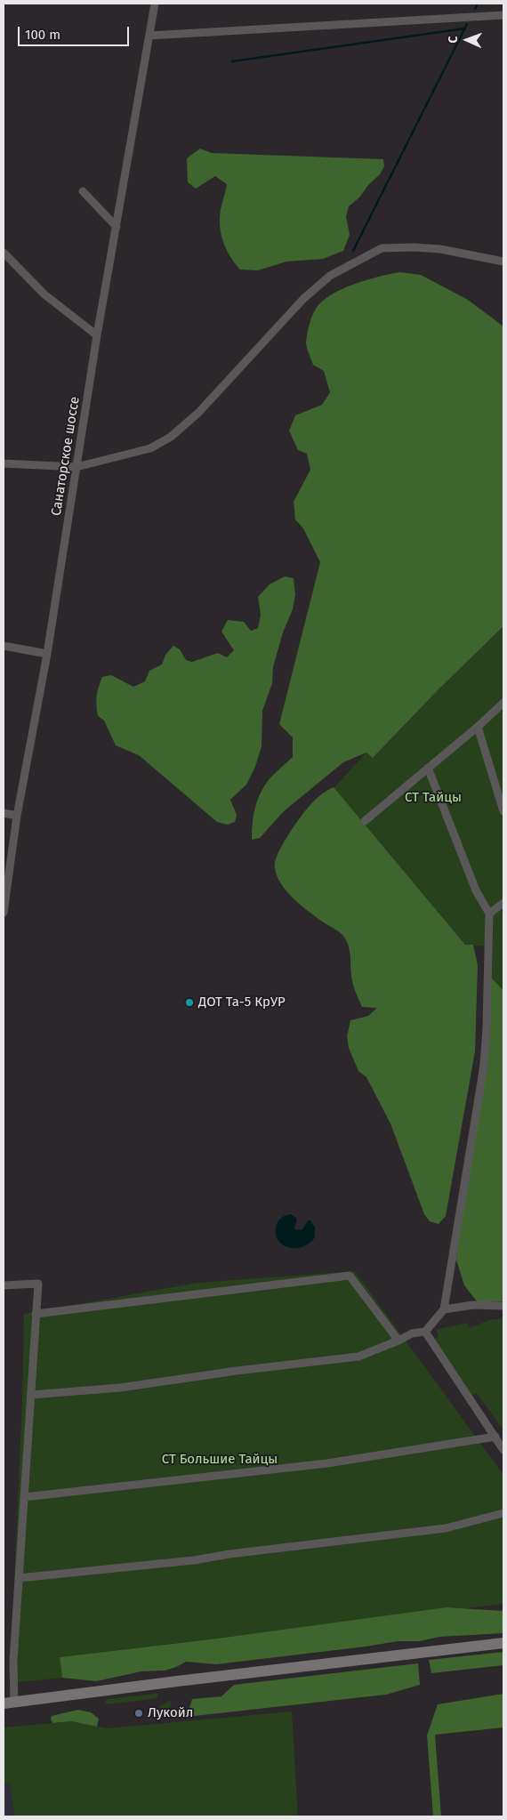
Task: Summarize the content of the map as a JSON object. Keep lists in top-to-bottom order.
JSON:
{
  "streets": {
    "street": ["Санаторское шоссе"]
  },
  "parks": ["СТ Тайцы", "СТ Большие Тайцы"],
  "places": ["ДОТ Та-5 КрУР", "Лукойл"],
  "scale_bar": "100 m",
  "north": "left"
}
